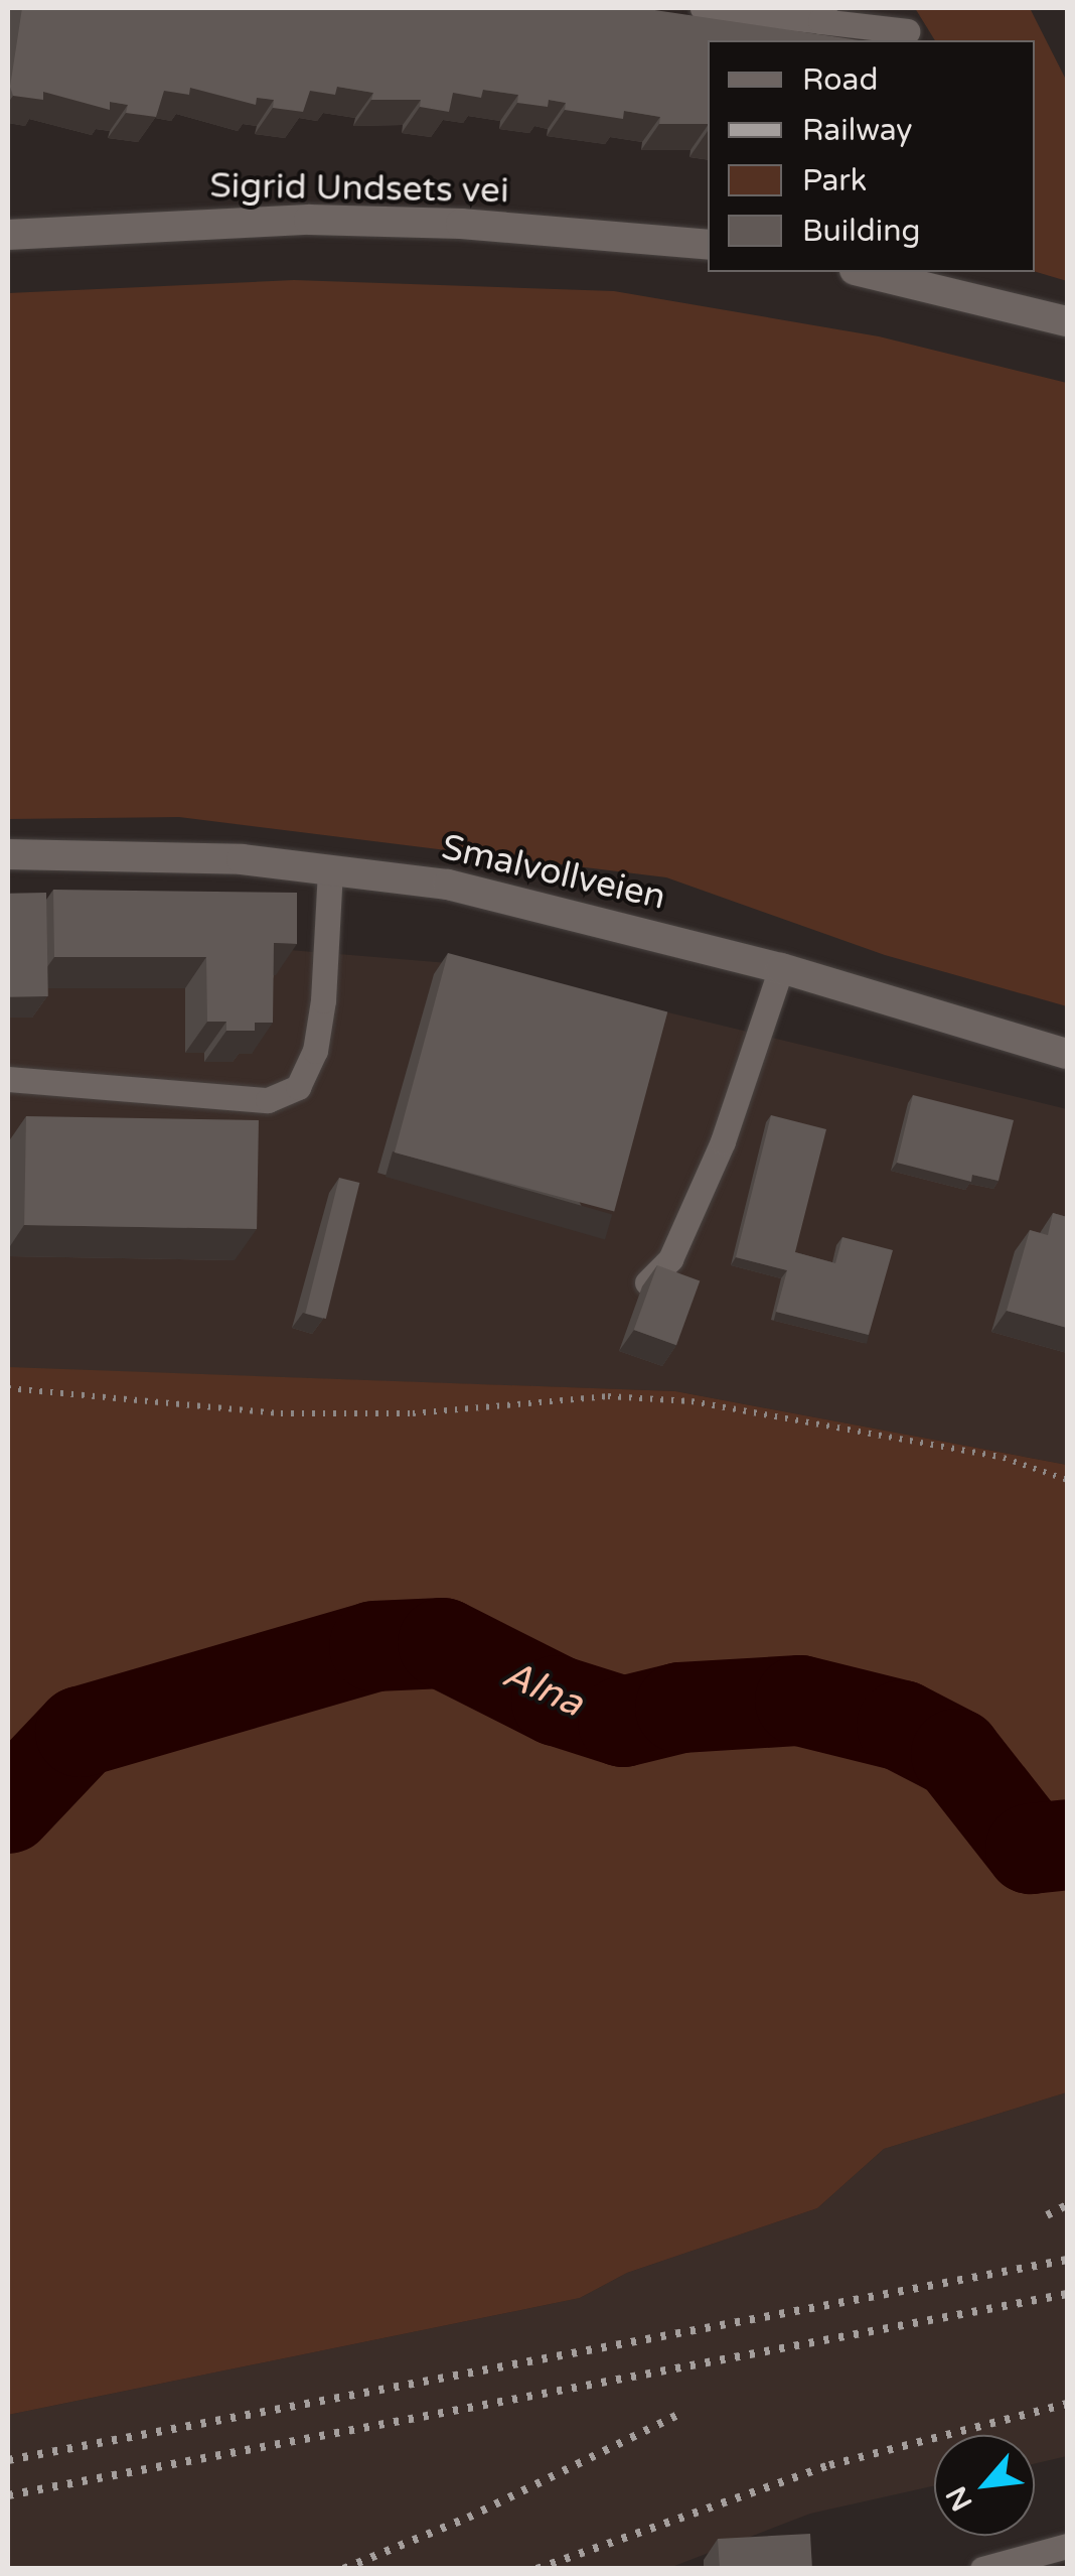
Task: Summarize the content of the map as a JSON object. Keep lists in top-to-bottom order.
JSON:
{
  "streets": {
    "street": ["Sigrid Undsets vei", "Smalvollveien"]
  },
  "water": ["Alna"],
  "legend": [
    "Road",
    "Railway",
    "Park",
    "Building"
  ],
  "north": "bottom left"
}
